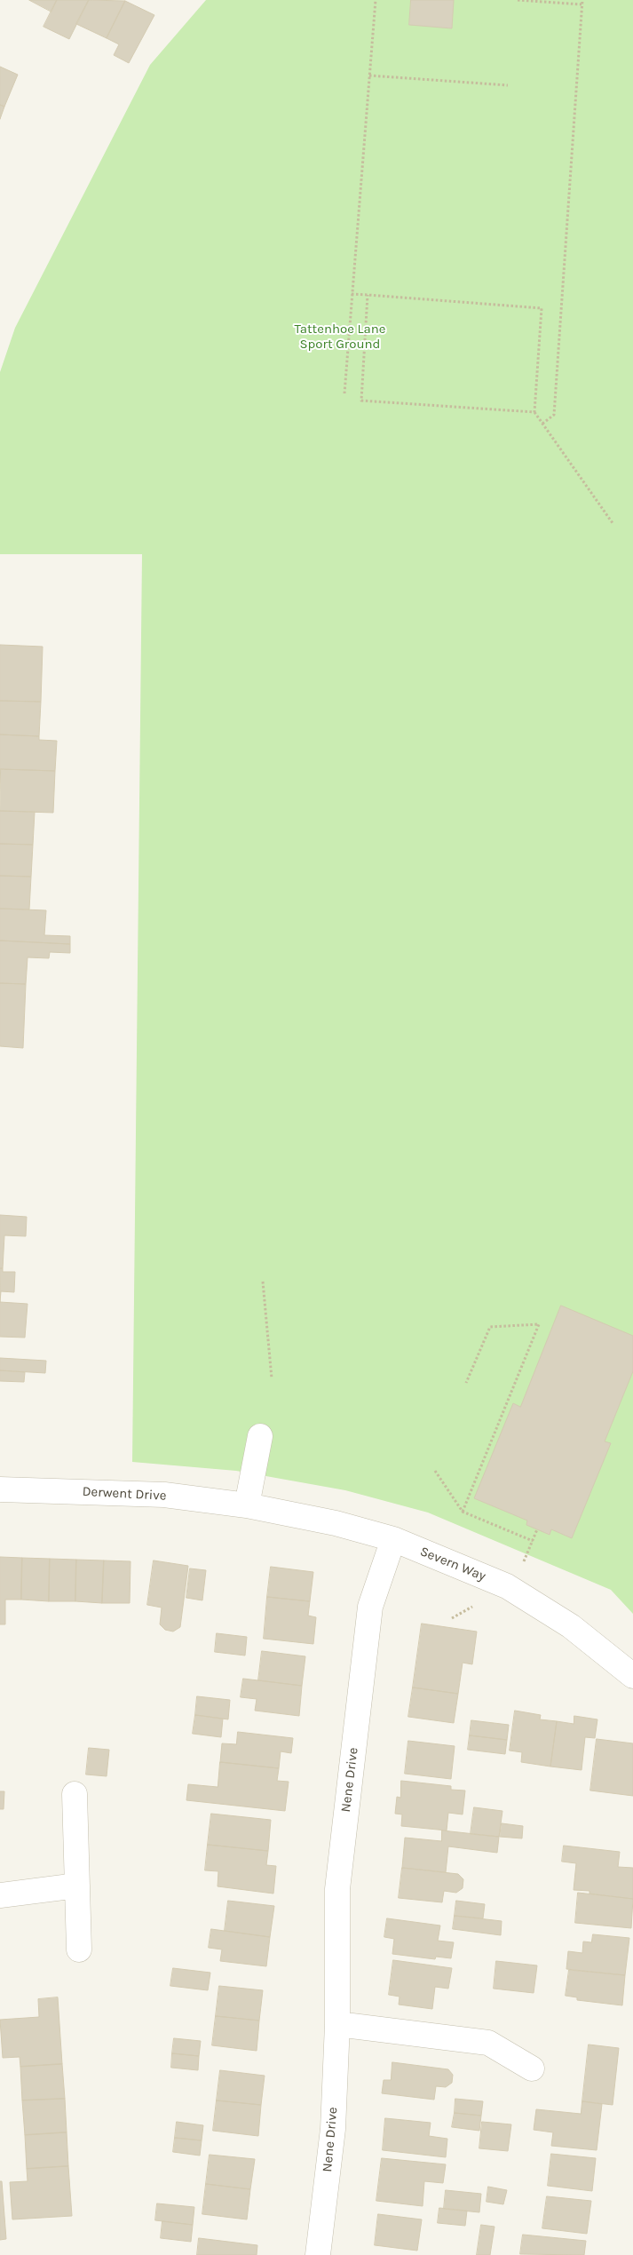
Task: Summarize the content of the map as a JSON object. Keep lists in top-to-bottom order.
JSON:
{
  "streets": {
    "street": ["Derwent Drive", "Severn Way", "Nene Drive"]
  },
  "crossings": [
    ["Derwent Drive", "Severn Way"],
    ["Severn Way", "Nene Drive"]
  ],
  "parks": ["Tattenhoe Lane Sport Ground"]
}
